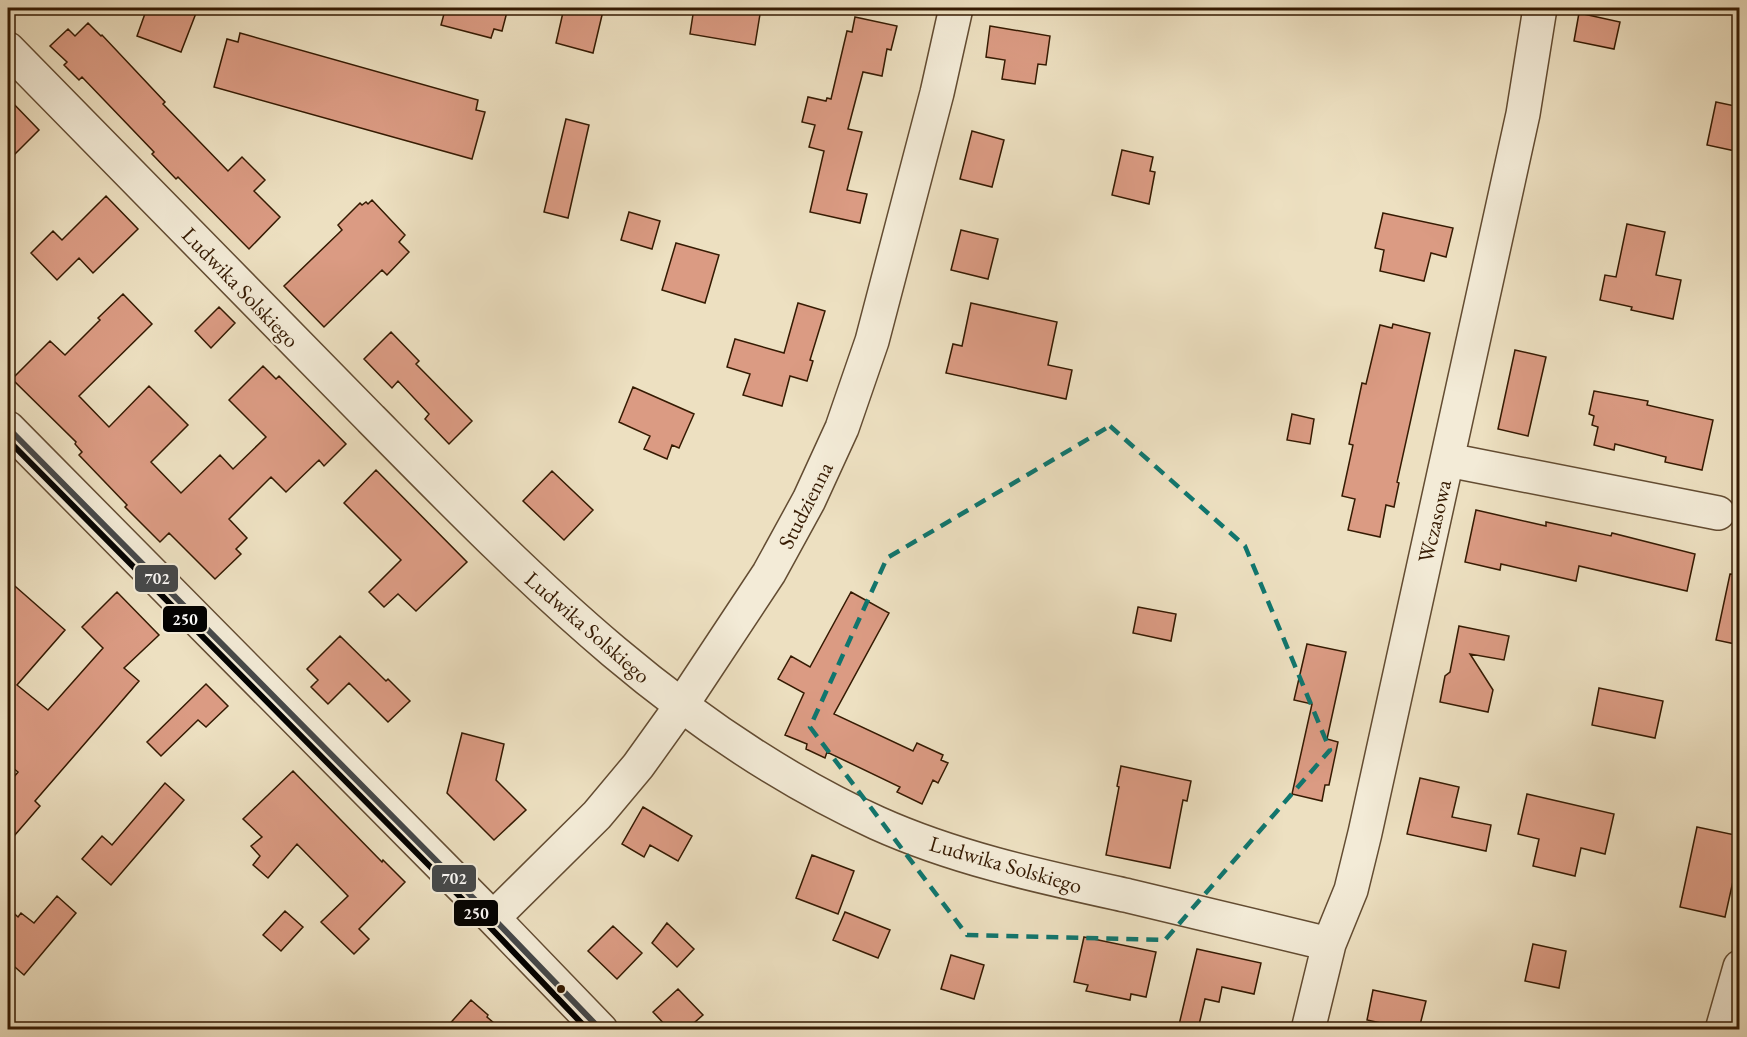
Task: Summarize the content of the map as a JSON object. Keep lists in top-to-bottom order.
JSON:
{
  "streets": {
    "street": ["Ludwika Solskiego", "Studzienna", "Wczasowa"]
  },
  "crossings": [
    ["Ludwika Solskiego", "Studzienna"],
    ["Ludwika Solskiego", "Wczasowa"]
  ],
  "lines": ["transit line 702", "transit line 250"]
}
